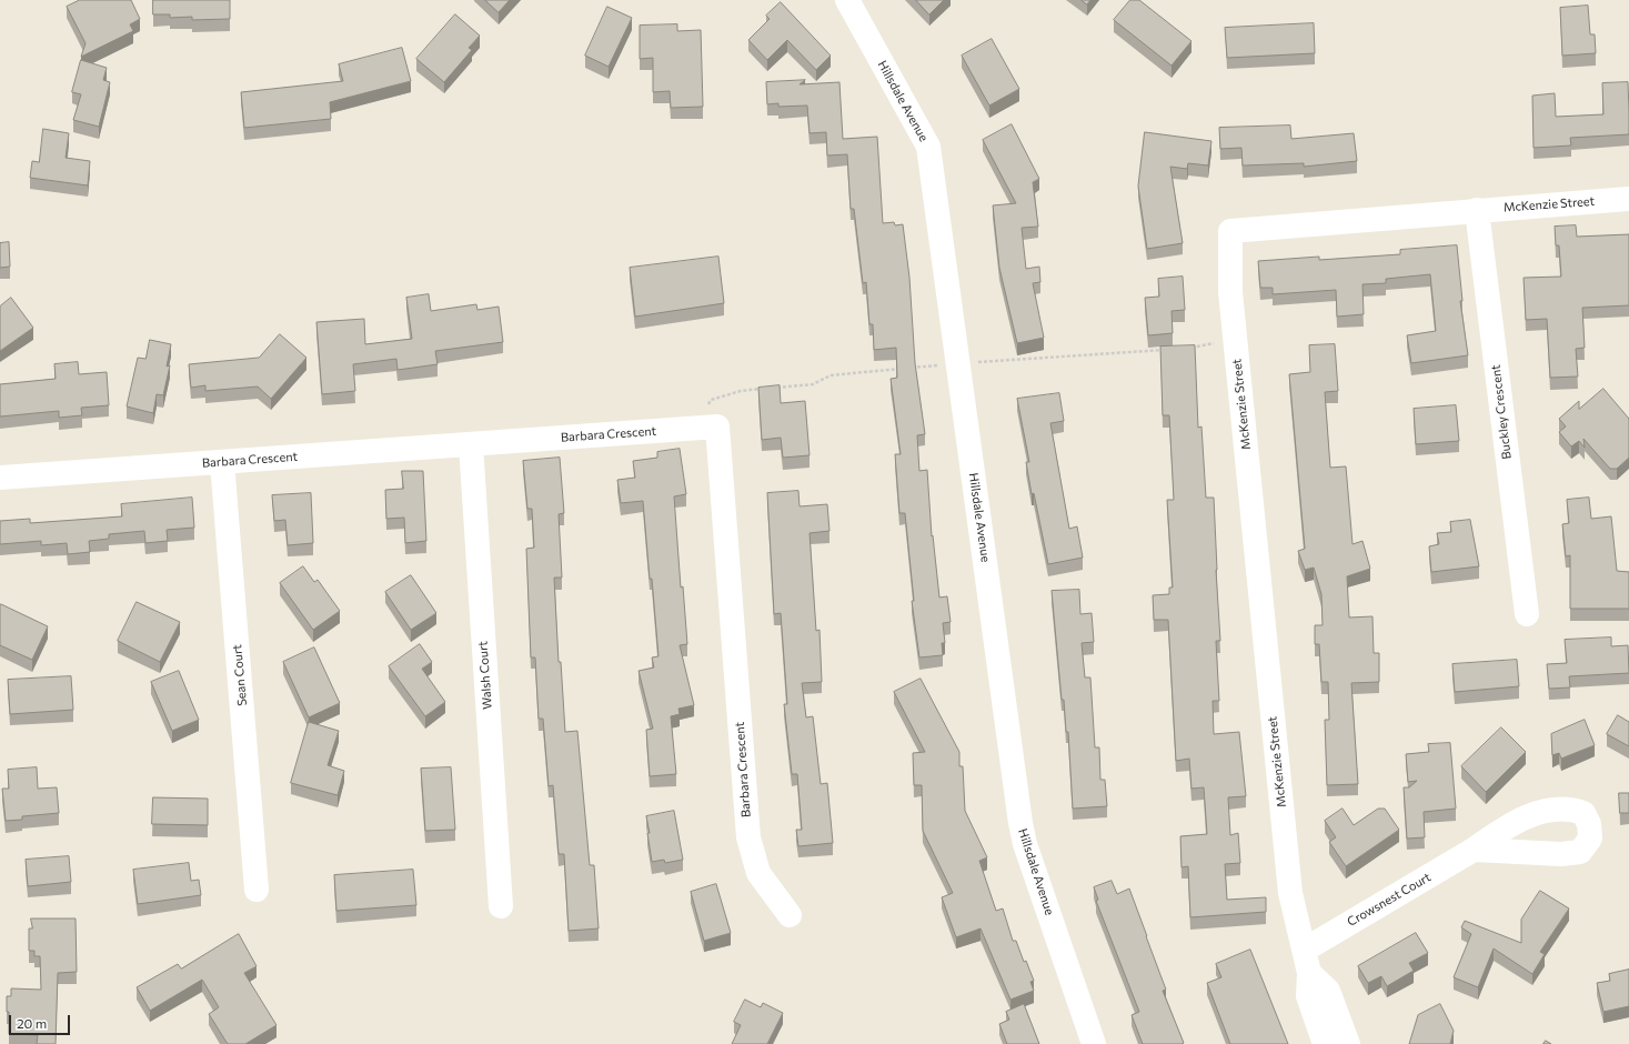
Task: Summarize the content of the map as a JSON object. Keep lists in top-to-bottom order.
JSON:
{
  "streets": {
    "street": [
      "Hillsdale Avenue",
      "McKenzie Street",
      "Buckley Crescent",
      "Barbara Crescent",
      "Sean Court",
      "Walsh Court",
      "Crowsnest Court"
    ]
  },
  "crossings": [
    ["McKenzie Street", "Buckley Crescent"],
    ["McKenzie Street", "Crowsnest Court"],
    ["Barbara Crescent", "Sean Court"],
    ["Barbara Crescent", "Walsh Court"]
  ],
  "scale_bar": "20 m"
}
